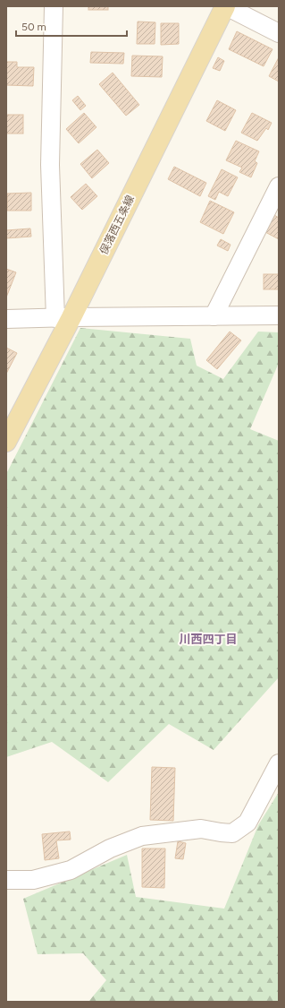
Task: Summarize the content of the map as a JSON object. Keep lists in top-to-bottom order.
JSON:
{
  "streets": {
    "main road": ["俣落西五条線"]
  },
  "districts": ["川西四丁目"],
  "scale_bar": "50 m"
}
